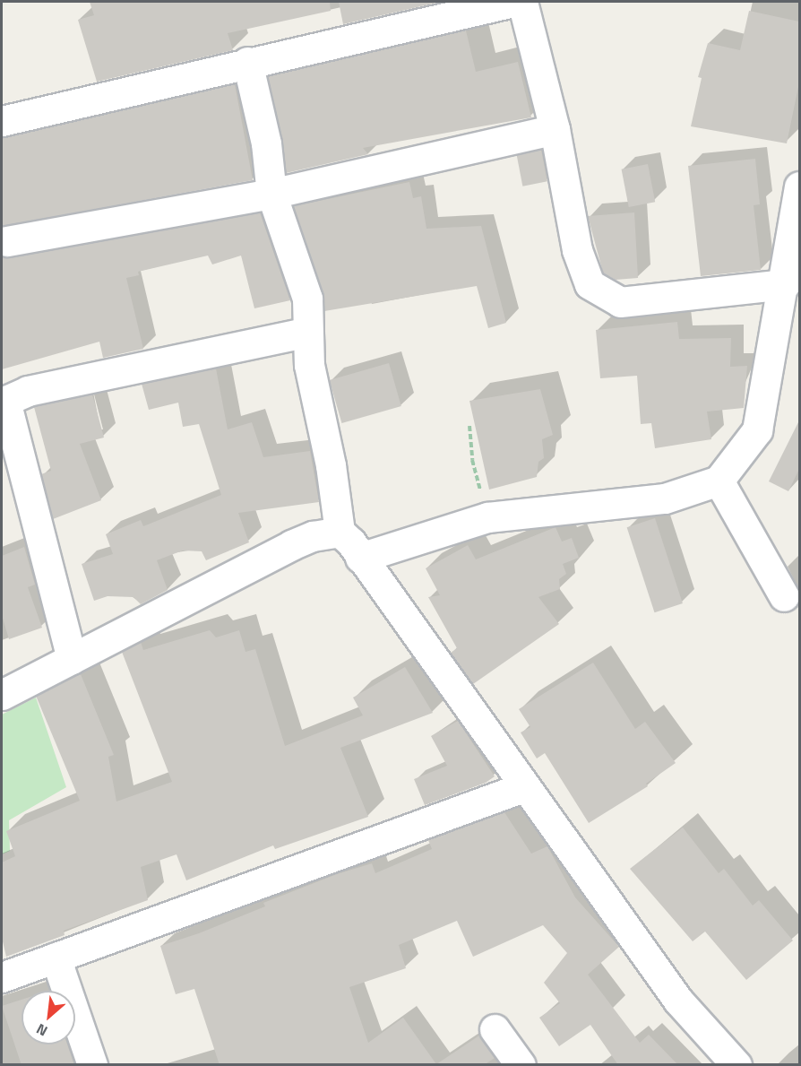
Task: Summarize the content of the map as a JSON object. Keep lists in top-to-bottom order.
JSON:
{
  "north": "bottom left"
}
